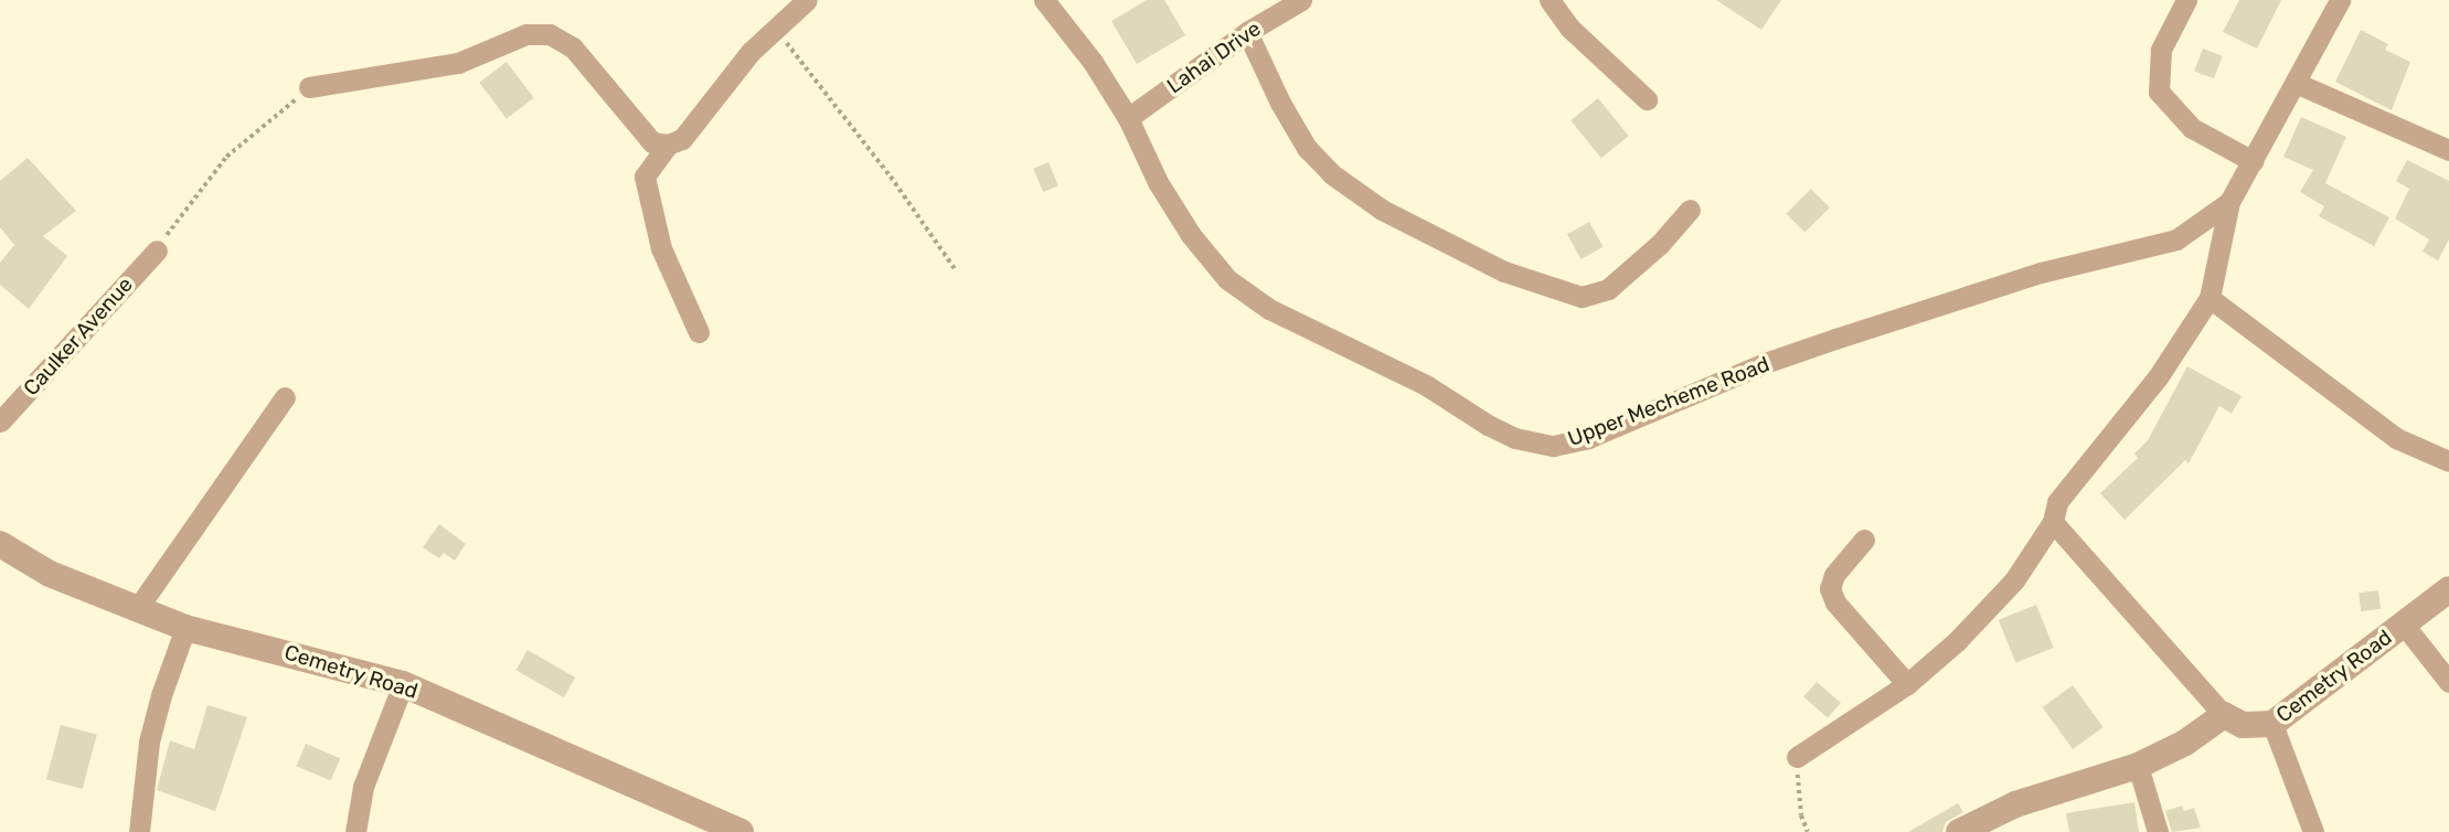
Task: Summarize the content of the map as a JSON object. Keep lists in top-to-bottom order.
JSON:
{
  "streets": {
    "street": [
      "Lahai Drive",
      "Caulker Avenue",
      "Upper Mecheme Road",
      "Cemetry Road"
    ]
  },
  "crossings": [
    ["Lahai Drive", "Upper Mecheme Road"]
  ]
}
